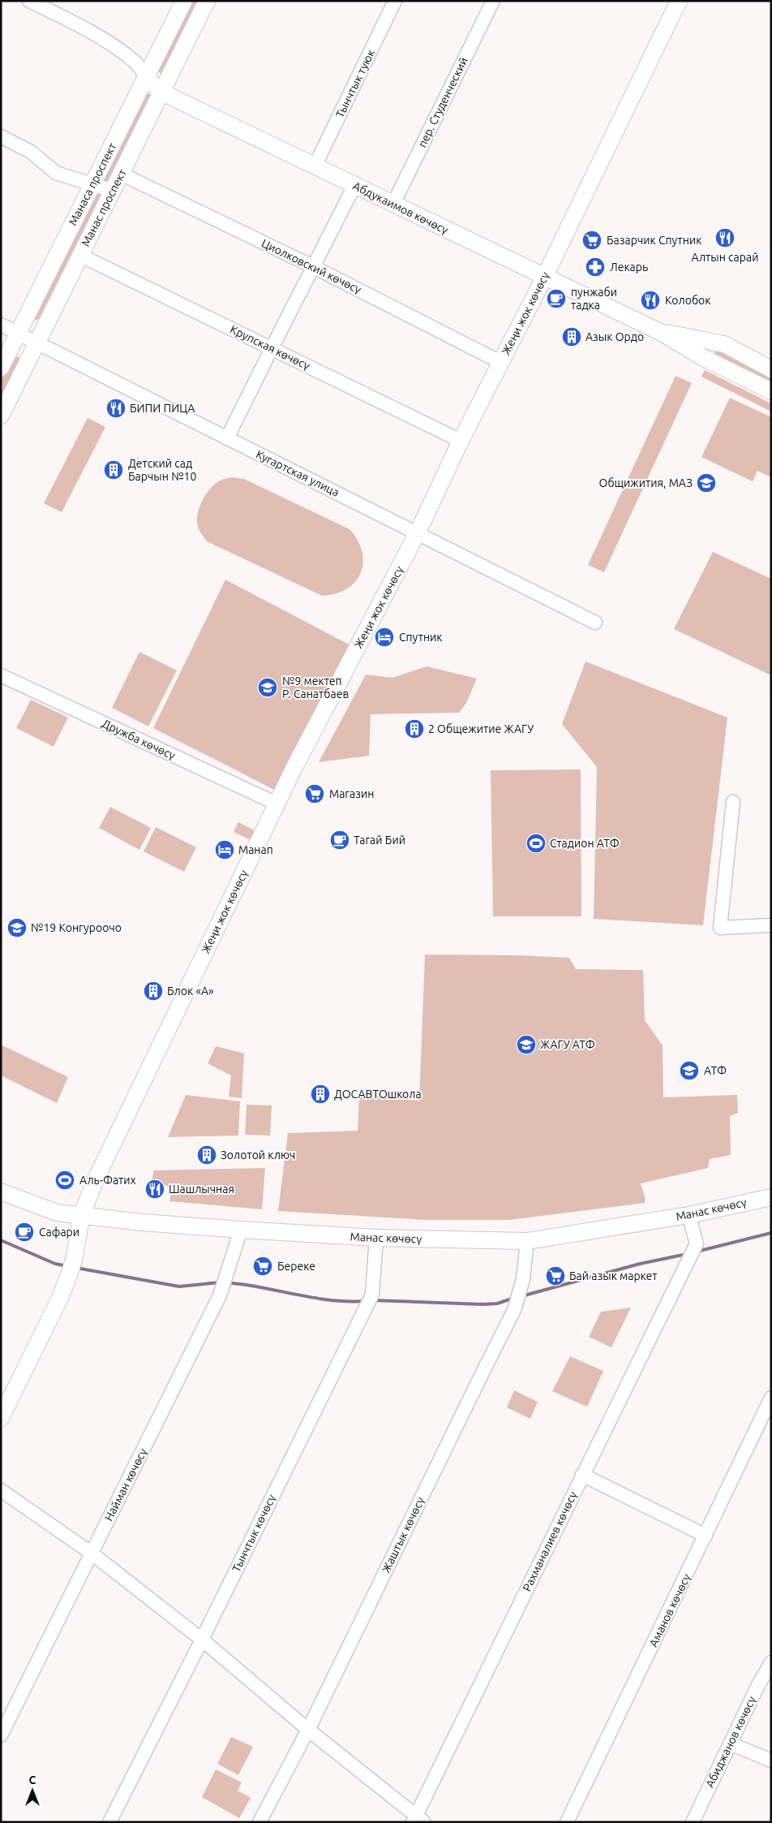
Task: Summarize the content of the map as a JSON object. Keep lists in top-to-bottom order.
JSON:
{
  "streets": {
    "main road": [
      "Манаса проспект",
      "Манас проспект",
      "Абдукаимов көчөсү",
      "Жеңи жок көчөсү",
      "Манас көчөсү"
    ],
    "street": [
      "Тынчтык туюк",
      "пер. Студенческий",
      "Циолковский көчөсү",
      "Крупская көчөсү",
      "Кугартская улица",
      "Дружба көчөсү",
      "Найман көчөсү",
      "Тынчтык көчөсү",
      "Жаштык көчөсү",
      "Рахманалиев көчөсү",
      "Аманов көчөсү",
      "Абиджанов көчөсү"
    ]
  },
  "crossings": [
    ["Тынчтык туюк", "Абдукаимов көчөсү"],
    ["пер. Студенческий", "Абдукаимов көчөсү"],
    ["Манаса проспект", "Абдукаимов көчөсү"],
    ["Манаса проспект", "Кугартская улица"],
    ["Манас проспект", "Абдукаимов көчөсү"],
    ["Манас проспект", "Циолковский көчөсү"],
    ["Манас проспект", "Крупская көчөсү"],
    ["Манас проспект", "Кугартская улица"],
    ["Абдукаимов көчөсү", "Жеңи жок көчөсү"],
    ["Циолковский көчөсү", "Жеңи жок көчөсү"],
    ["Жеңи жок көчөсү", "Крупская көчөсү"],
    ["Жеңи жок көчөсү", "Кугартская улица"],
    ["Жеңи жок көчөсү", "Дружба көчөсү"],
    ["Жеңи жок көчөсү", "Манас көчөсү"],
    ["Манас көчөсү", "Найман көчөсү"],
    ["Манас көчөсү", "Тынчтык көчөсү"],
    ["Манас көчөсү", "Жаштык көчөсү"],
    ["Манас көчөсү", "Рахманалиев көчөсү"]
  ],
  "places": {
    "restaurant": [
      "Алтын сарай",
      "Колобок",
      "БИПИ ПИЦА",
      "Шашлычная"
    ],
    "supermarket": [
      "Базарчик Спутник",
      "Магазин",
      "Береке",
      "Бай азык маркет"
    ],
    "pharmacy": ["Лекарь"],
    "cafe": ["пунжаби тадка", "Тагай Бий", "Сафари"],
    "building": [
      "Азык Ордо",
      "Детский сад Барчын №10",
      "2 Общежитие ЖАГУ",
      "Блок «А»",
      "ДОСАВТОшкола",
      "Золотой ключ"
    ],
    "school or university": [
      "Общижития, МАЗ",
      "№9 мектеп Р. Санатбаев",
      "№19 Конгуроочо",
      "ЖАГУ АТФ",
      "АТФ"
    ],
    "hotel": ["Спутник", "Манап"],
    "sports": ["Стадион АТФ", "Аль-Фатих"]
  },
  "north": "top"
}
